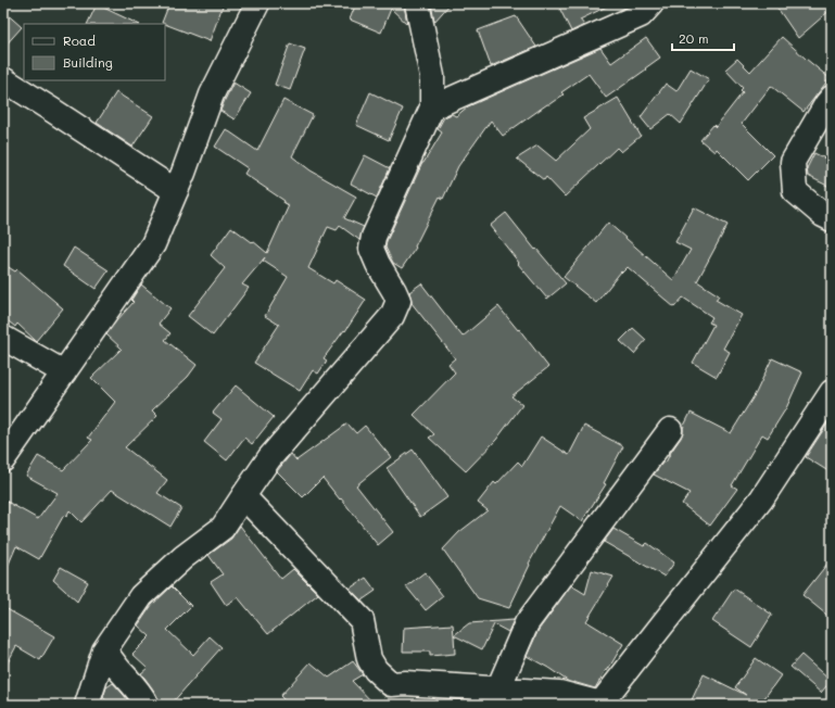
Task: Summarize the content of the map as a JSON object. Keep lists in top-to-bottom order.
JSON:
{
  "legend": ["Road", "Building"],
  "scale_bar": "20 m"
}
